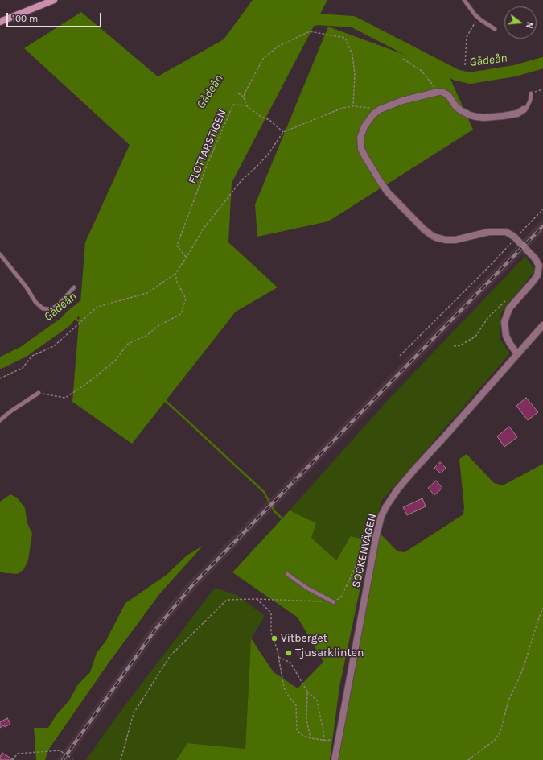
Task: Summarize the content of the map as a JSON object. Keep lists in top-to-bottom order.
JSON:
{
  "streets": {
    "street": ["SOCKENVÄGEN"],
    "path": ["FLOTTARSTIGEN"]
  },
  "water": ["Gådeån"],
  "places": ["Vitberget", "Tjusarklinten"],
  "scale_bar": "100 m",
  "north": "right"
}
